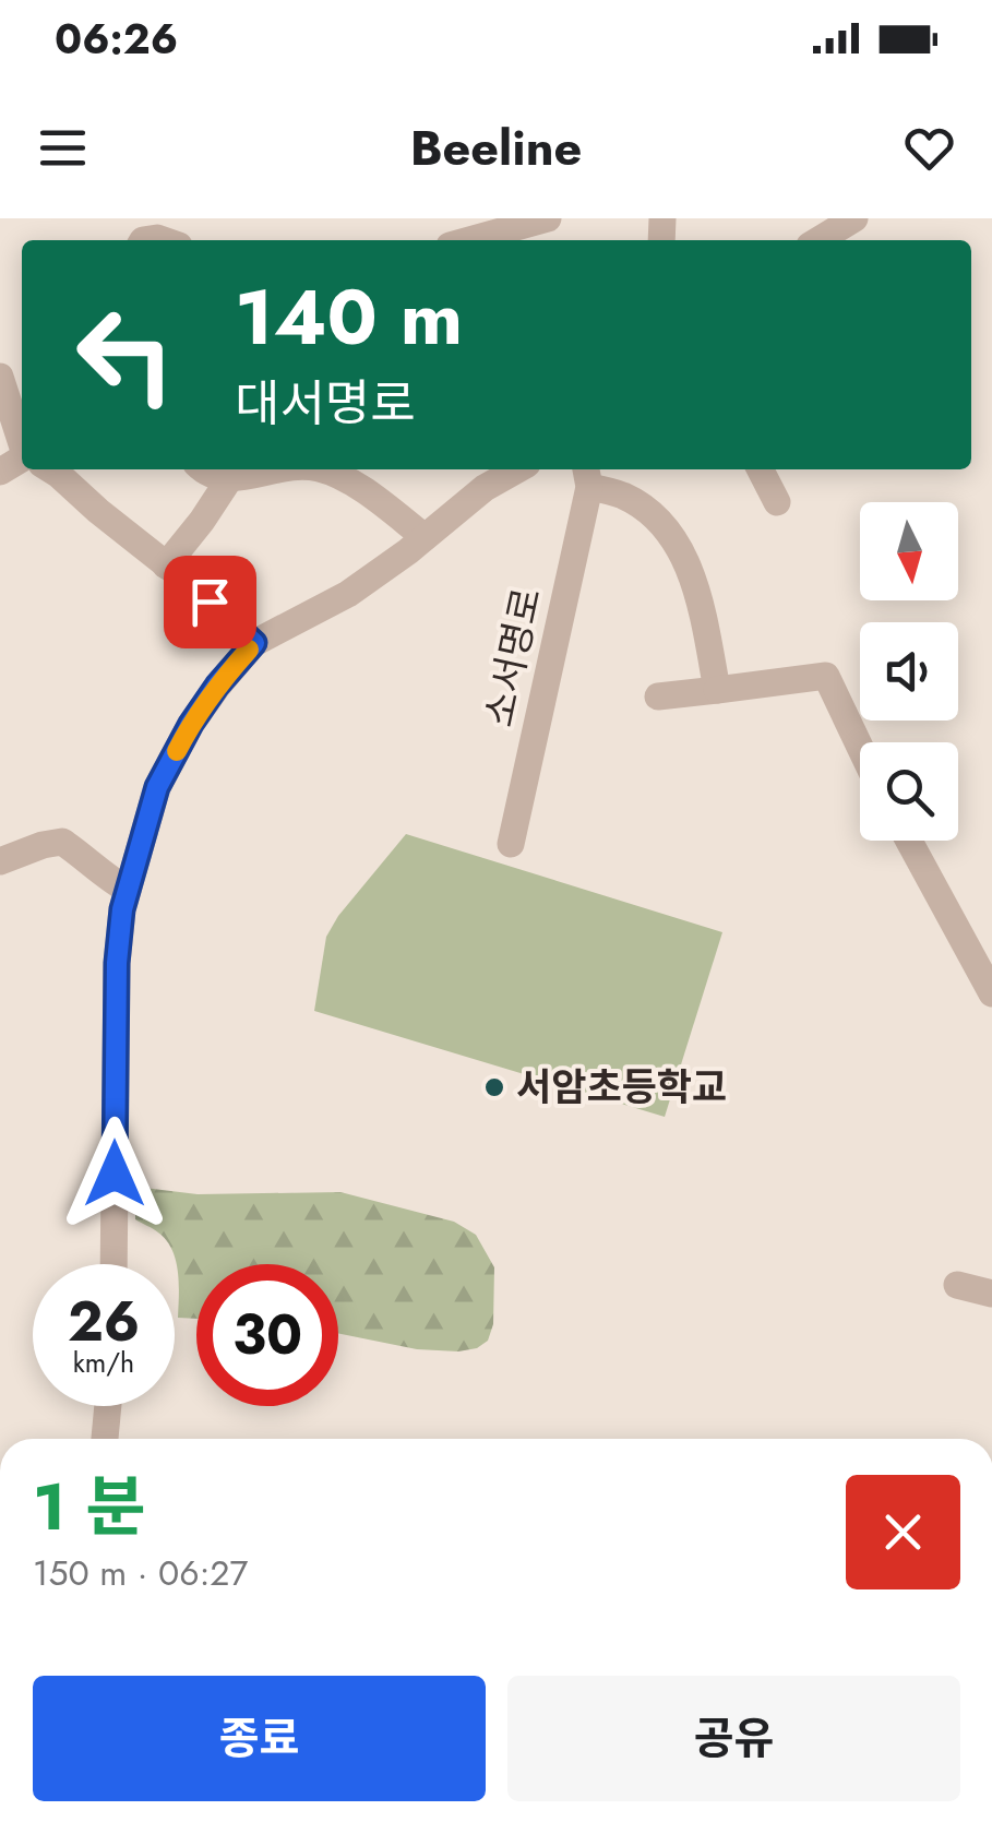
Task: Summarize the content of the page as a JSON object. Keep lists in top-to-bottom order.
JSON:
{
  "streets": {
    "street": ["소서명로"]
  },
  "places": ["서암초등학교"],
  "north": "bottom",
  "page": {
    "status": "06:26",
    "header": "Beeline",
    "turn": ["140 m", "대서명로"],
    "speed": "26 km/h",
    "limit": "30",
    "heading": ["1 분", "150 m · 06:27"],
    "buttons": ["종료", "공유"]
  }
}
